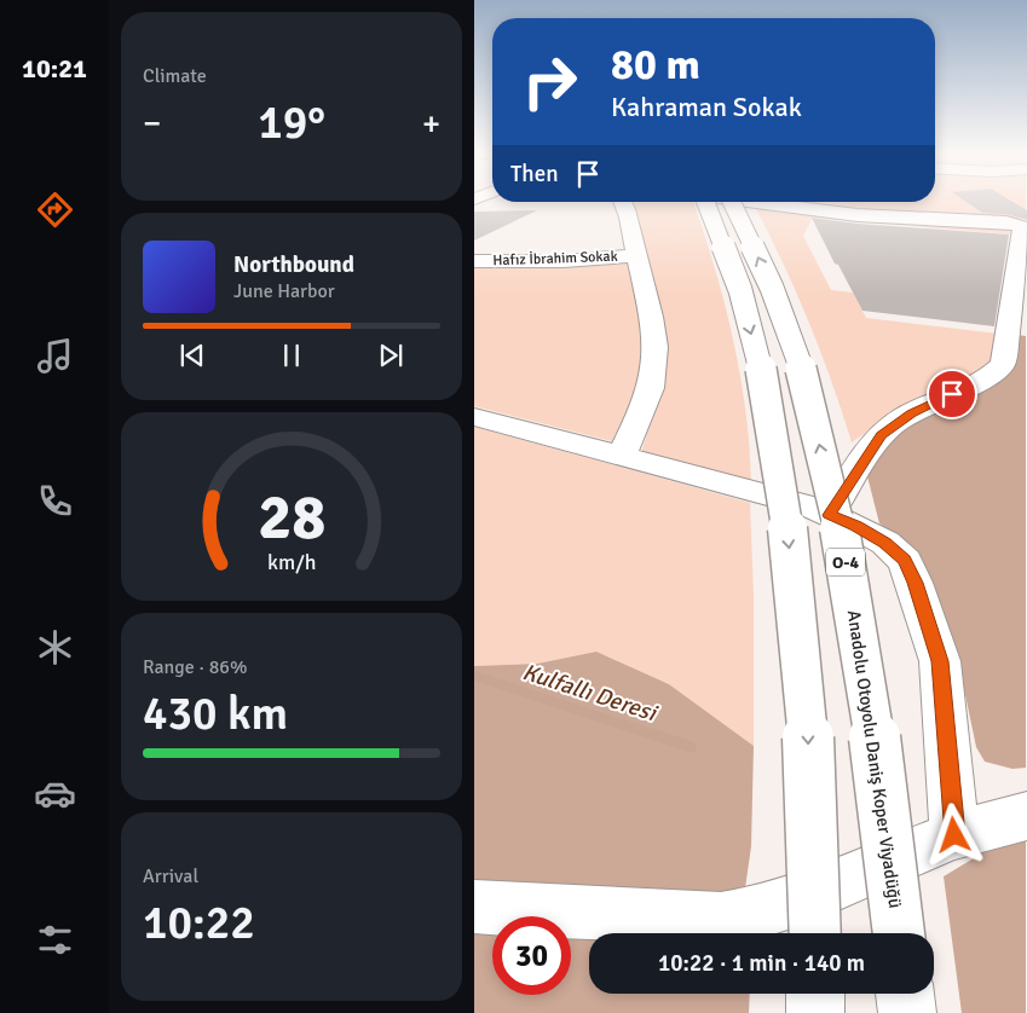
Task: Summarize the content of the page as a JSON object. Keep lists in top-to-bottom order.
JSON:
{
  "streets": {
    "main road": ["Hafız İbrahim Sokak", "O-4", "Anadolu Otoyolu Daniş Koper Viyadüğü"]
  },
  "water": ["Kulfallı Deresi"],
  "page": {
    "tabs": "10:21",
    "tile": [
      "Climate",
      ["Range · 86%", "430 km"],
      ["Arrival", "10:22"]
    ],
    "turn": ["80 m", "Kahraman Sokak"],
    "heat": ["−", "19°", "+"],
    "then": "Then",
    "song": ["Northbound", "June Harbor"],
    "limit": "30",
    "trip": "10:22 · 1 min · 140 m",
    "gauge": ["28", "km/h"]
  }
}
